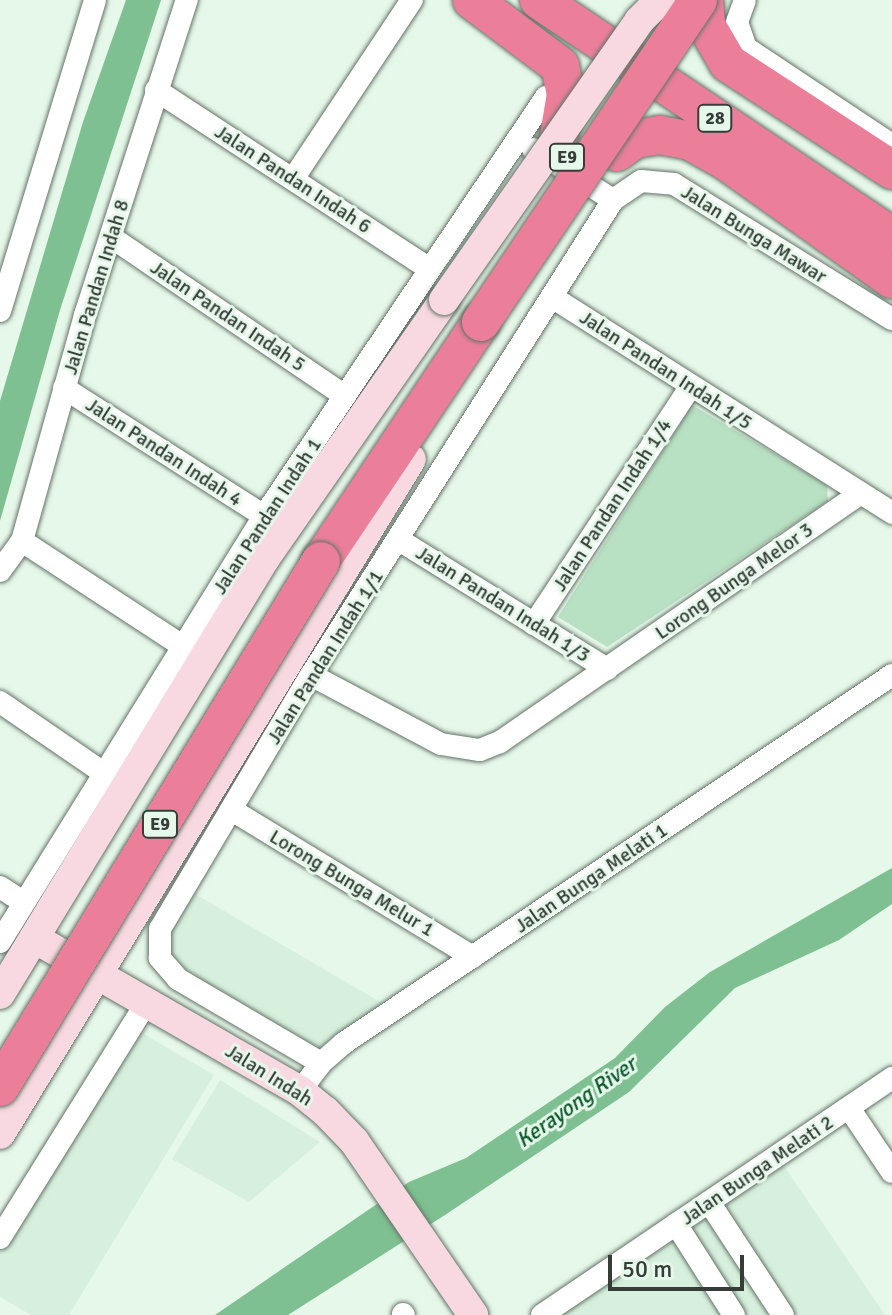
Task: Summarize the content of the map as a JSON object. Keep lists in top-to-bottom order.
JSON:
{
  "streets": {
    "highway": ["28", "E9"],
    "main road": ["Jalan Indah"],
    "street": [
      "Jalan Pandan Indah 6",
      "Jalan Bunga Mawar",
      "Jalan Pandan Indah 8",
      "Jalan Pandan Indah 5",
      "Jalan Pandan Indah 1/5",
      "Jalan Pandan Indah 4",
      "Jalan Pandan Indah 1/4",
      "Jalan Pandan Indah 1",
      "Lorong Bunga Melor 3",
      "Jalan Pandan Indah 1/3",
      "Jalan Pandan Indah 1/1",
      "Jalan Bunga Melati 1",
      "Lorong Bunga Melur 1",
      "Jalan Bunga Melati 2"
    ]
  },
  "crossings": [
    ["Jalan Pandan Indah 6", "Jalan Pandan Indah 8"],
    ["Jalan Pandan Indah 6", "Jalan Pandan Indah 1"],
    ["Jalan Bunga Mawar", "Jalan Pandan Indah 1/1"],
    ["Jalan Pandan Indah 8", "Jalan Pandan Indah 5"],
    ["Jalan Pandan Indah 8", "Jalan Pandan Indah 4"],
    ["Jalan Pandan Indah 5", "Jalan Pandan Indah 1"],
    ["Jalan Pandan Indah 1/5", "Jalan Pandan Indah 1/4"],
    ["Jalan Pandan Indah 1/5", "Lorong Bunga Melor 3"],
    ["Jalan Pandan Indah 1/5", "Jalan Pandan Indah 1/1"],
    ["Jalan Pandan Indah 4", "Jalan Pandan Indah 1"],
    ["Jalan Pandan Indah 1/4", "Jalan Pandan Indah 1/3"],
    ["Lorong Bunga Melor 3", "Jalan Pandan Indah 1/3"],
    ["Lorong Bunga Melor 3", "Jalan Pandan Indah 1/1"],
    ["Jalan Pandan Indah 1/3", "Jalan Pandan Indah 1/1"],
    ["Jalan Pandan Indah 1/1", "Jalan Bunga Melati 1"],
    ["Jalan Pandan Indah 1/1", "Lorong Bunga Melur 1"],
    ["Jalan Bunga Melati 1", "Lorong Bunga Melur 1"],
    ["Jalan Bunga Melati 1", "Jalan Indah"]
  ],
  "water": ["Kerayong River"],
  "scale_bar": "50 m"
}
